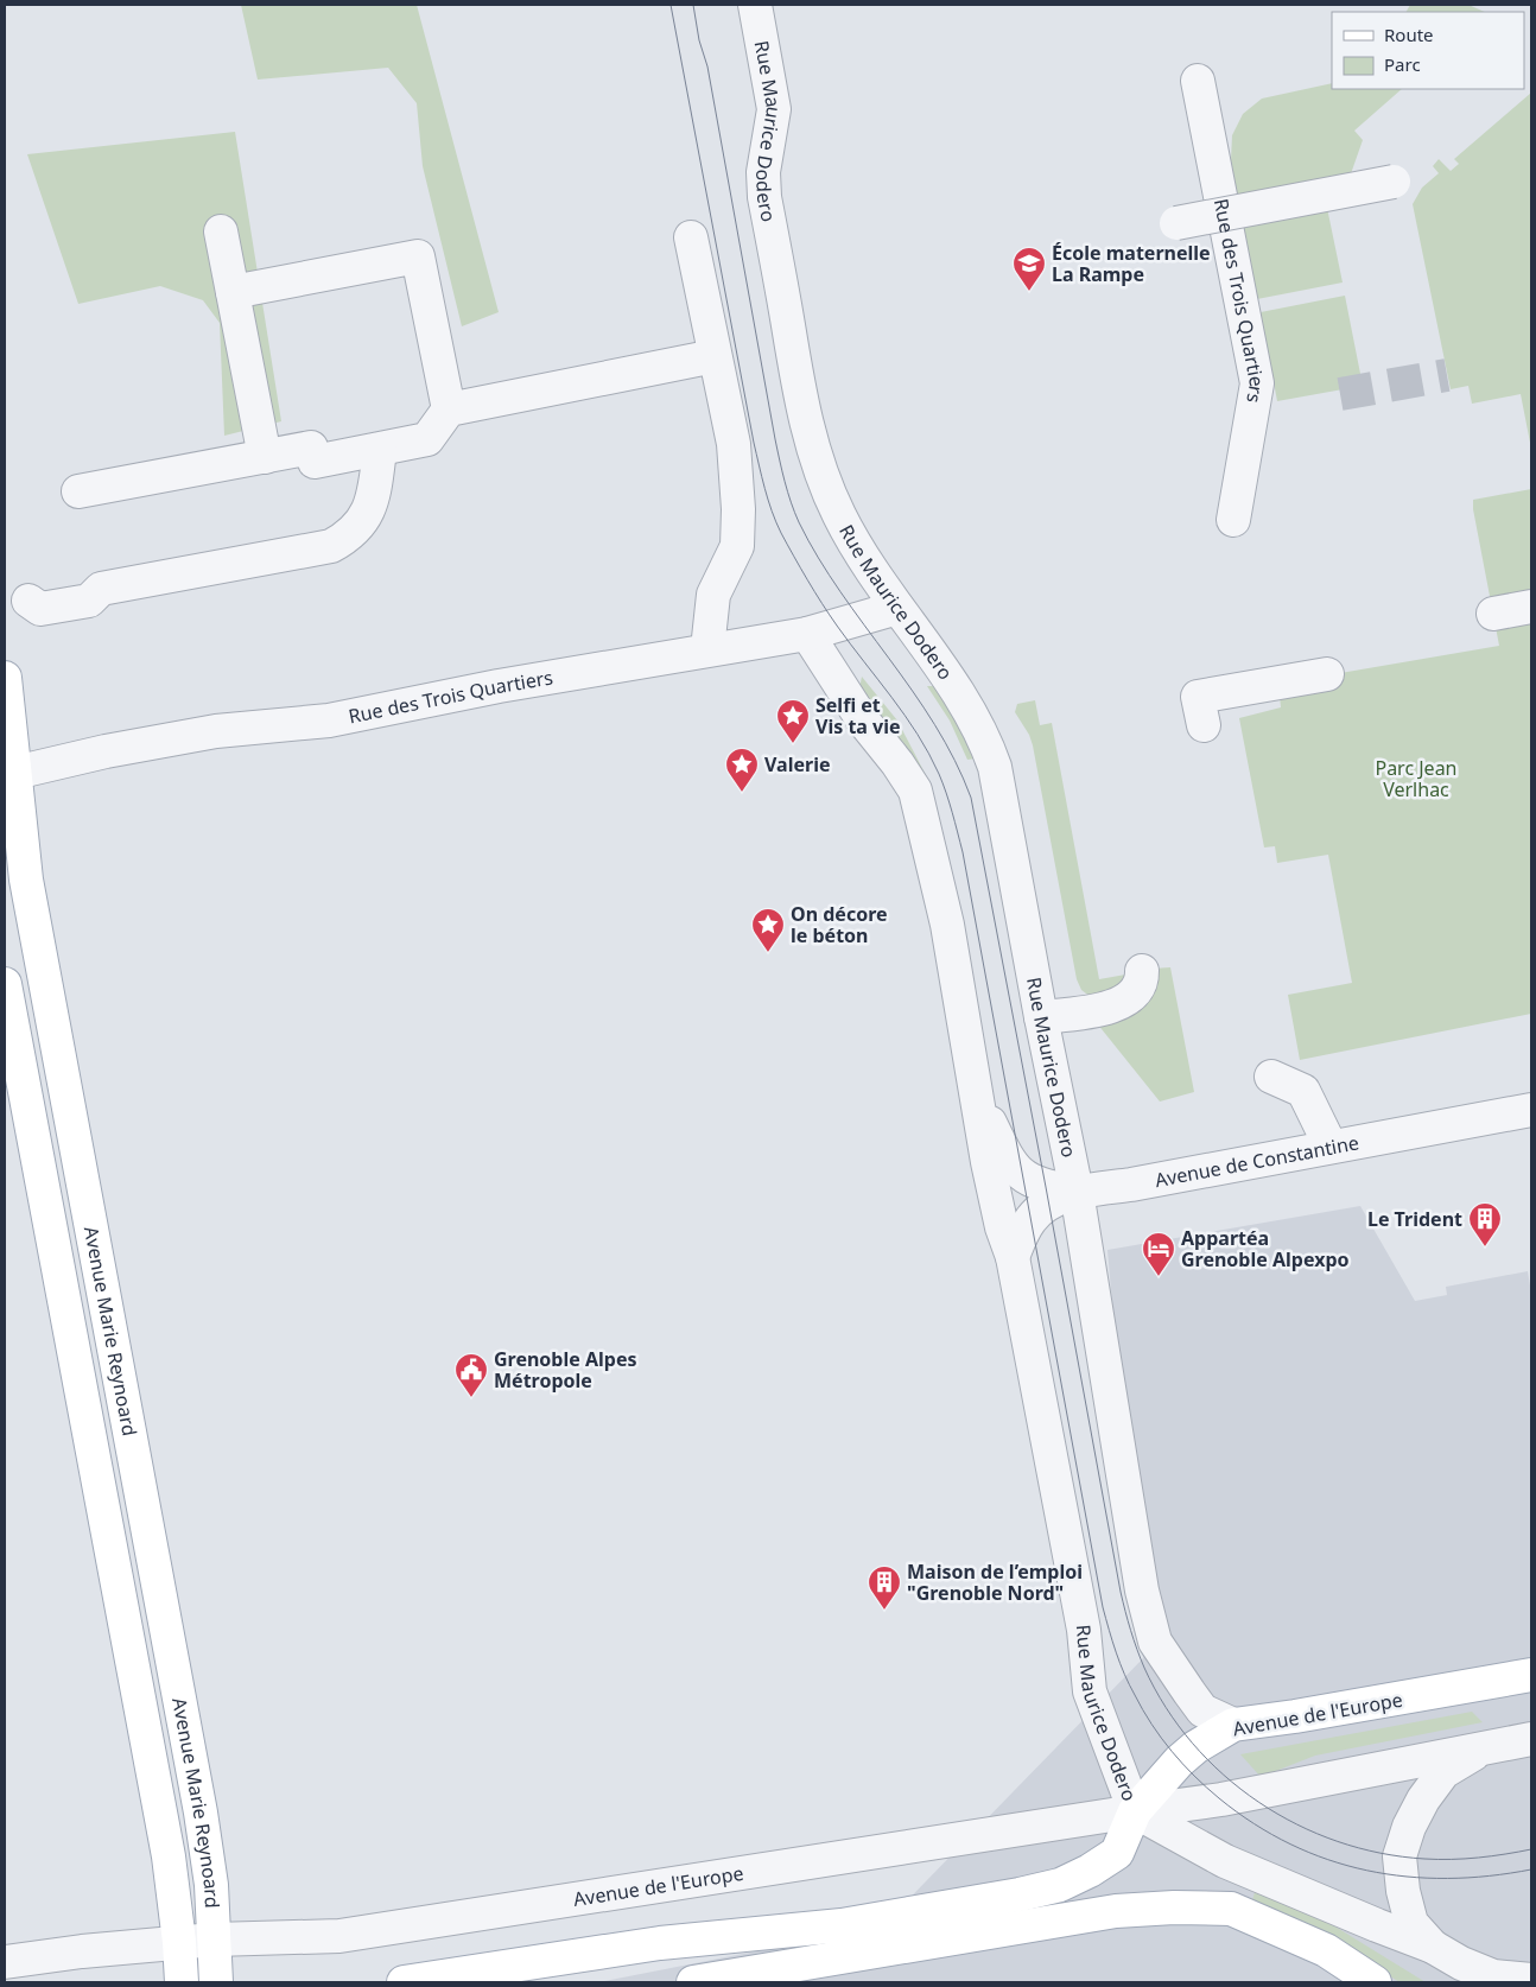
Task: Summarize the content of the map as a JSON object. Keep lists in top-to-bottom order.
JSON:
{
  "streets": {
    "main road": ["Avenue Marie Reynoard", "Avenue de l'Europe"],
    "street": ["Rue Maurice Dodero", "Rue des Trois Quartiers", "Avenue de Constantine"]
  },
  "crossings": [
    ["Rue Maurice Dodero", "Rue des Trois Quartiers"],
    ["Rue Maurice Dodero", "Avenue de Constantine"],
    ["Rue Maurice Dodero", "Avenue de l'Europe"],
    ["Rue des Trois Quartiers", "Avenue Marie Reynoard"],
    ["Avenue Marie Reynoard", "Avenue de l'Europe"]
  ],
  "parks": ["Parc Jean Verlhac"],
  "places": {
    "school or university": ["École maternelle La Rampe"],
    "place": ["Selfi et Vis ta vie", "Valerie", "On décore le béton"],
    "building": ["Le Trident", "Maison de l’emploi \"Grenoble Nord\""],
    "hotel": ["Appartéa Grenoble Alpexpo"],
    "public building": ["Grenoble Alpes Métropole"]
  },
  "legend": ["Route", "Parc"]
}
